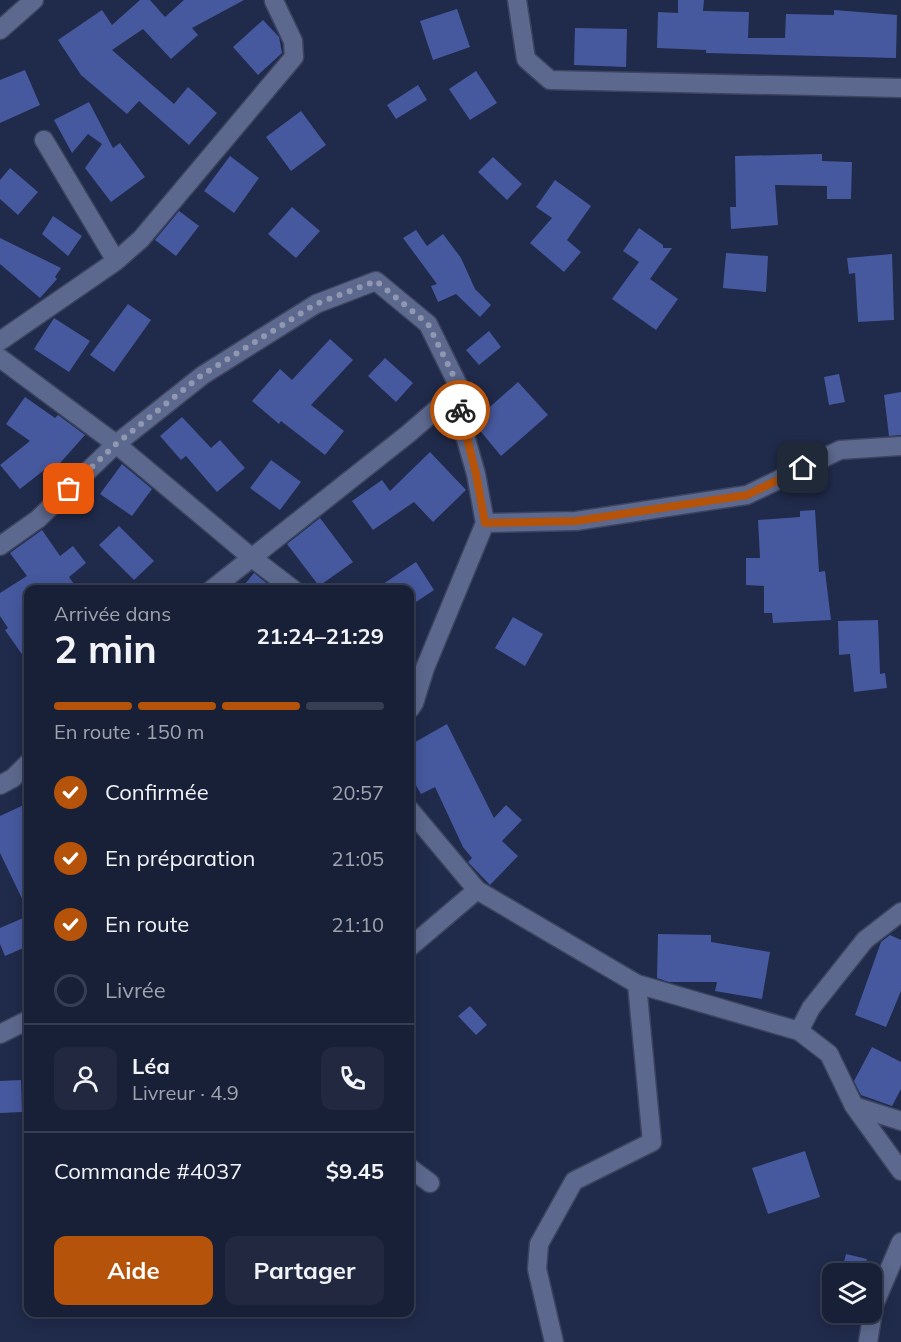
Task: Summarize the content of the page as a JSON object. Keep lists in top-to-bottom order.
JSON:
{
  "page": {
    "heading": ["2 min", "Arrivée dans", "21:24–21:29"],
    "panel": [
      "Léa",
      "Livreur · 4.9",
      "Commande #4037",
      "$9.45"
    ],
    "bar": "En route · 150 m",
    "list": [
      ["Confirmée", "20:57"],
      ["En préparation", "21:05"],
      ["En route", "21:10"],
      "Livrée"
    ],
    "buttons": ["Aide", "Partager"]
  }
}
